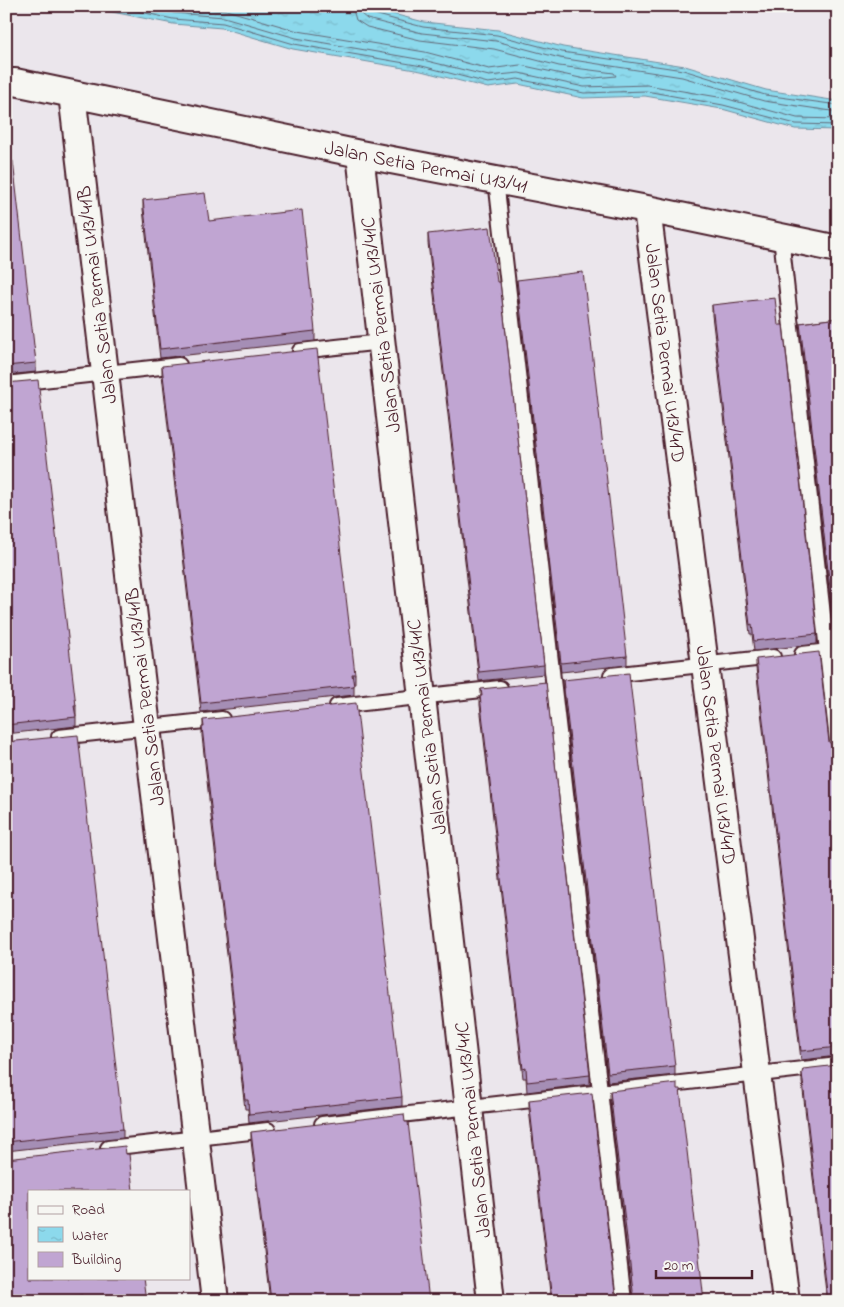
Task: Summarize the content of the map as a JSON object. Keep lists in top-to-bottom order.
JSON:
{
  "streets": {
    "street": [
      "Jalan Setia Permai U13/41",
      "Jalan Setia Permai U13/41B",
      "Jalan Setia Permai U13/41C",
      "Jalan Setia Permai U13/41D"
    ]
  },
  "crossings": [
    ["Jalan Setia Permai U13/41", "Jalan Setia Permai U13/41B"],
    ["Jalan Setia Permai U13/41", "Jalan Setia Permai U13/41C"],
    ["Jalan Setia Permai U13/41", "Jalan Setia Permai U13/41D"]
  ],
  "legend": ["Road", "Water", "Building"],
  "scale_bar": "20 m"
}
